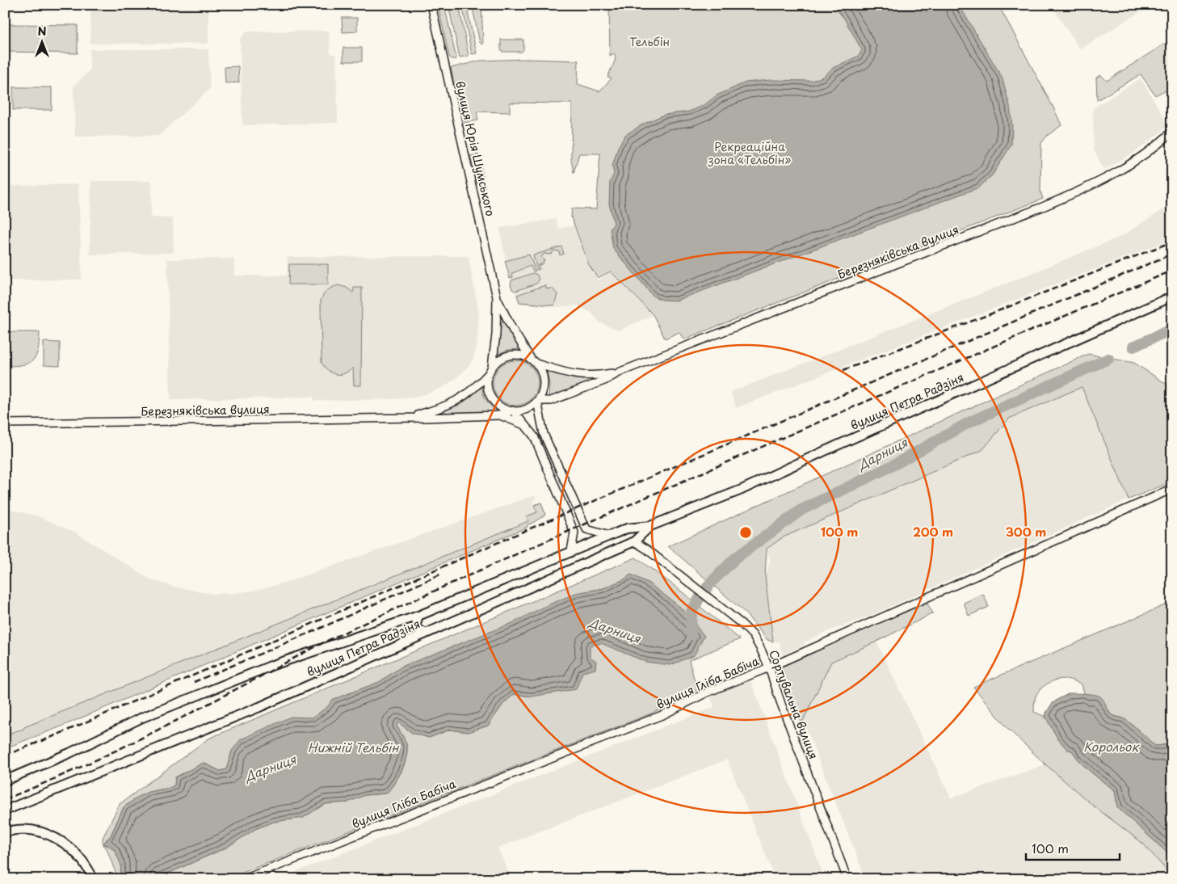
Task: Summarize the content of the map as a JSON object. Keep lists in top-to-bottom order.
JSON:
{
  "streets": {
    "main road": ["вулиця Петра Радзіня"],
    "street": [
      "вулиця Юрія Шумського",
      "Березняківська вулиця",
      "вулиця Гліба Бабіча",
      "Сортувальна вулиця"
    ]
  },
  "crossings": [
    ["вулиця Юрія Шумського", "Березняківська вулиця"],
    ["вулиця Петра Радзіня", "Сортувальна вулиця"],
    ["вулиця Гліба Бабіча", "Сортувальна вулиця"]
  ],
  "water": ["Дарниця", "Корольок", "Нижній Тельбін"],
  "parks": ["Тельбін", "Рекреаційна зона «Тельбін»"],
  "scale_bar": "100 m",
  "north": "top",
  "rings": ["100 m", "200 m", "300 m"]
}
